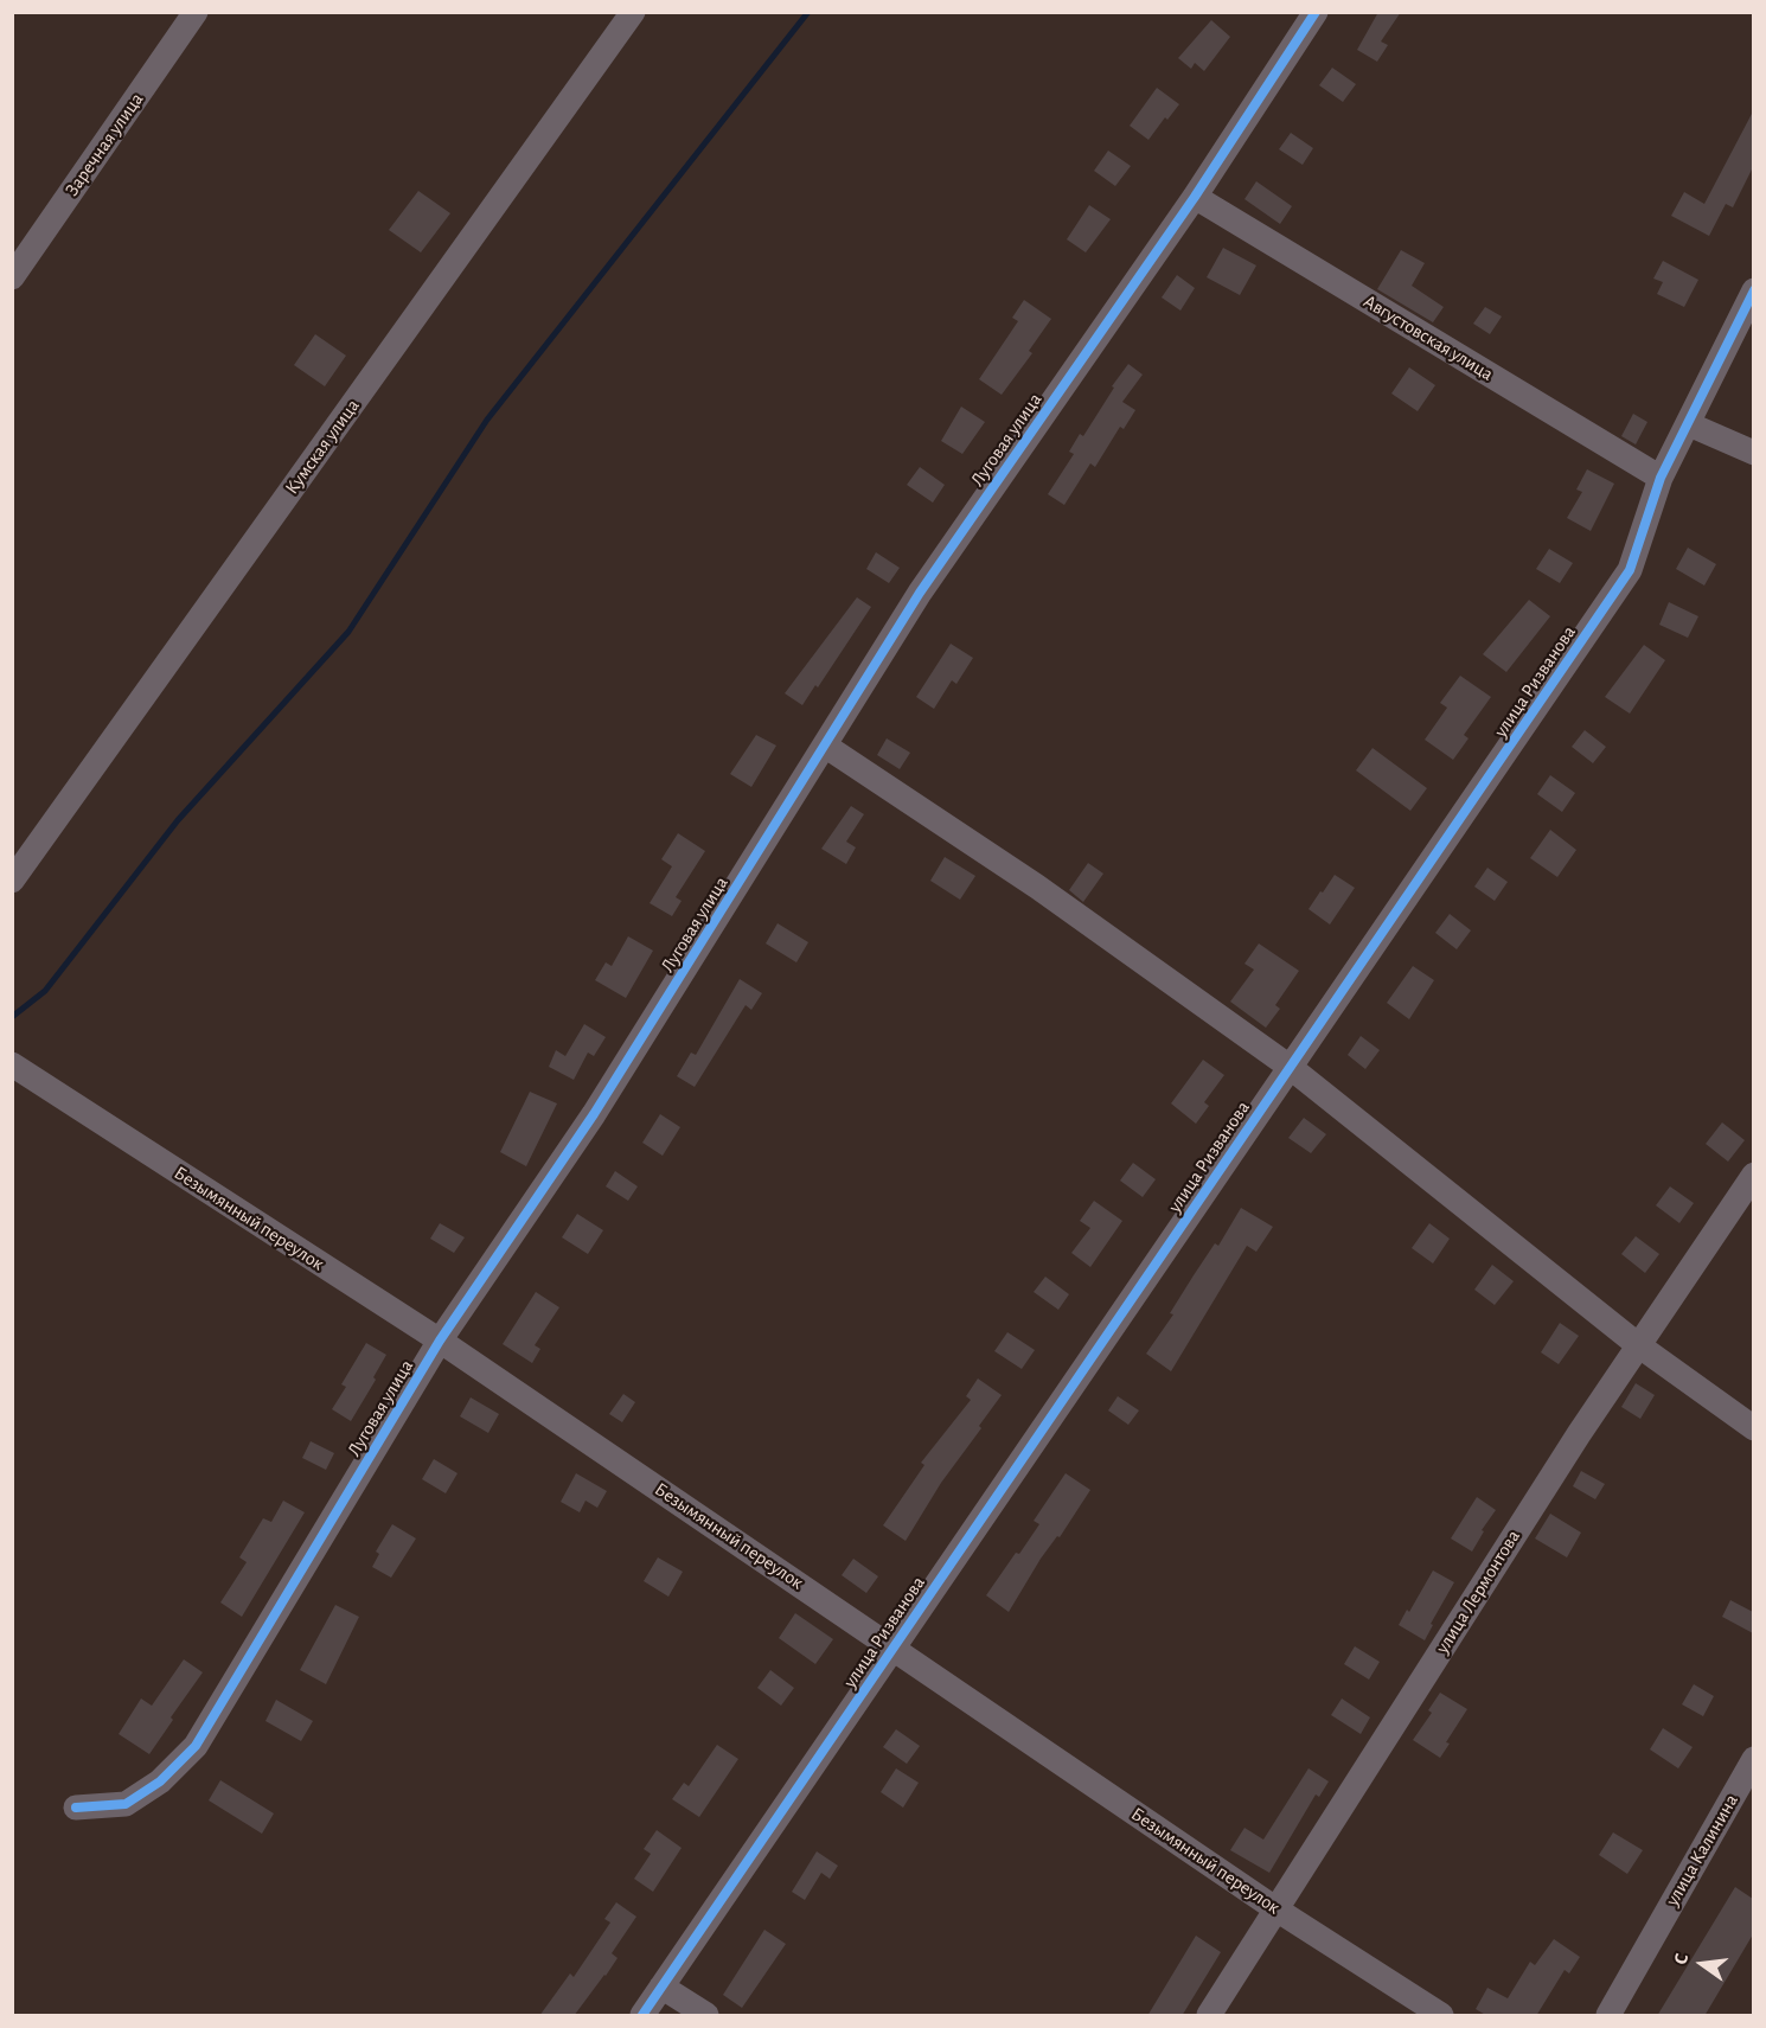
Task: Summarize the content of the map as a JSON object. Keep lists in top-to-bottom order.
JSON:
{
  "streets": {
    "street": [
      "Заречная улица",
      "Августовская улица",
      "Луговая улица",
      "Кумская улица",
      "улица Ризванова",
      "Безымянный переулок",
      "улица Лермонтова",
      "улица Калинина"
    ]
  },
  "crossings": [
    ["Августовская улица", "Луговая улица"],
    ["Августовская улица", "улица Ризванова"],
    ["Луговая улица", "Безымянный переулок"],
    ["улица Ризванова", "Безымянный переулок"],
    ["Безымянный переулок", "улица Лермонтова"]
  ],
  "north": "left"
}
